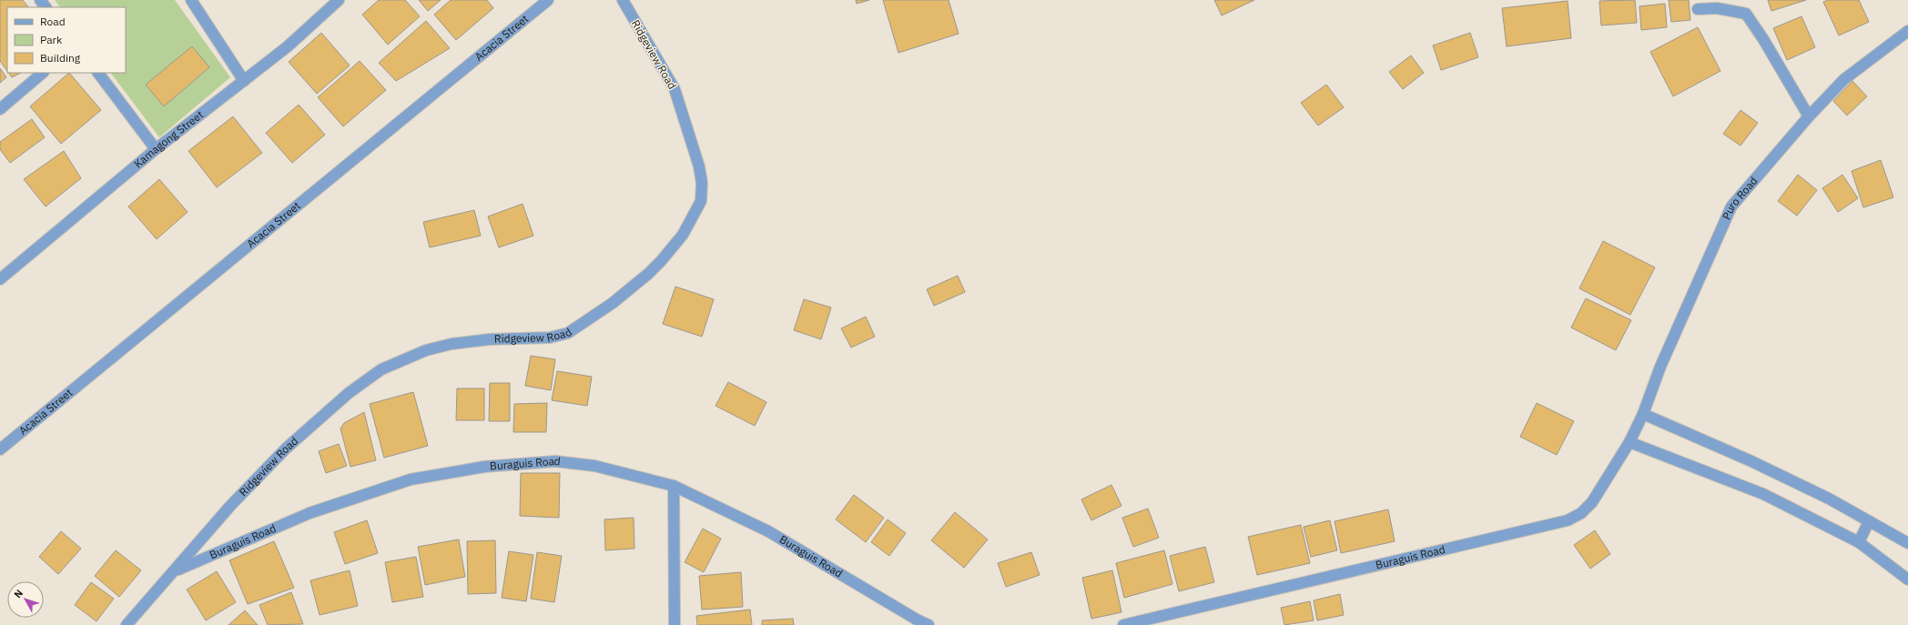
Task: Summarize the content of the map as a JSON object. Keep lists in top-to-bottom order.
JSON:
{
  "streets": {
    "street": [
      "Acacia Street",
      "Ridgeview Road",
      "Kamagong Street",
      "Puro Road",
      "Buraguis Road"
    ]
  },
  "crossings": [
    ["Ridgeview Road", "Buraguis Road"],
    ["Puro Road", "Buraguis Road"]
  ],
  "legend": ["Road", "Park", "Building"],
  "north": "top left"
}
